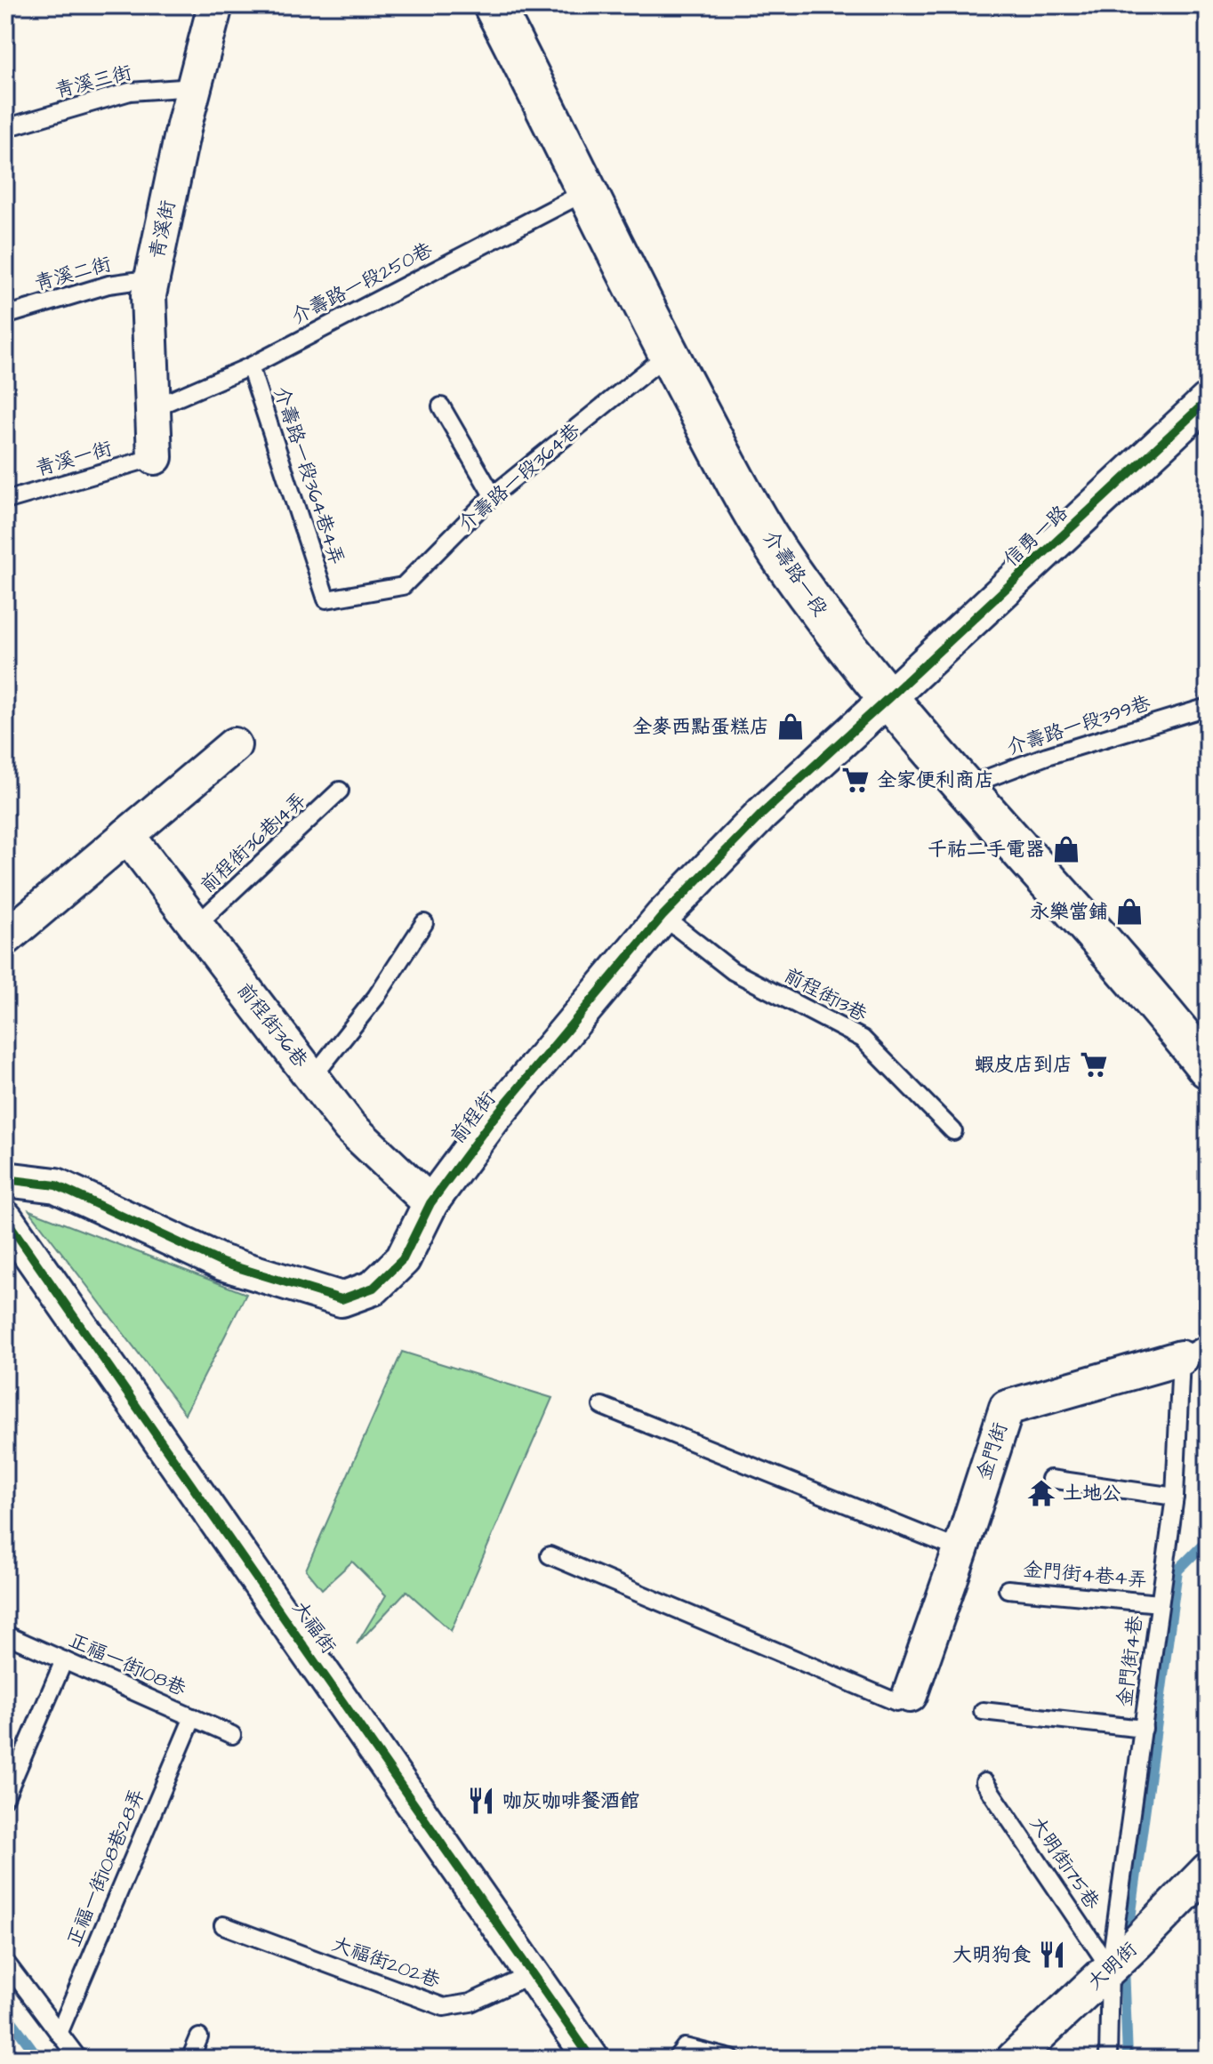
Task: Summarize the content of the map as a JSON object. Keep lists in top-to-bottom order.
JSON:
{
  "streets": {
    "main road": ["介壽路一段"],
    "street": [
      "青溪街",
      "信勇一路",
      "前程街36巷",
      "前程街",
      "金門街",
      "大福街",
      "大明街"
    ],
    "lane": [
      "青溪三街",
      "青溪二街",
      "介壽路一段250巷",
      "青溪一街",
      "介壽路一段364巷4弄",
      "介壽路一段364巷",
      "介壽路一段399巷",
      "前程街36巷14弄",
      "前程街13巷",
      "金門街4巷4弄",
      "金門街4巷",
      "正福一街108巷",
      "大明街175巷",
      "正福一街108巷28弄",
      "大福街202巷"
    ]
  },
  "crossings": [
    ["青溪三街", "青溪街"],
    ["青溪街", "青溪二街"],
    ["青溪街", "介壽路一段250巷"],
    ["青溪街", "青溪一街"],
    ["介壽路一段250巷", "介壽路一段364巷4弄"],
    ["介壽路一段250巷", "介壽路一段"],
    ["介壽路一段364巷4弄", "介壽路一段364巷"],
    ["介壽路一段364巷", "介壽路一段"],
    ["信勇一路", "介壽路一段"],
    ["信勇一路", "前程街"],
    ["介壽路一段", "介壽路一段399巷"],
    ["介壽路一段", "前程街"],
    ["前程街36巷14弄", "前程街36巷"],
    ["前程街13巷", "前程街"],
    ["前程街36巷", "前程街"],
    ["金門街", "金門街4巷"],
    ["金門街4巷4弄", "金門街4巷"],
    ["大福街", "大福街202巷"],
    ["金門街4巷", "大明街175巷"],
    ["金門街4巷", "大明街"],
    ["正福一街108巷", "正福一街108巷28弄"],
    ["大明街175巷", "大明街"]
  ],
  "places": {
    "shop": ["全麥西點蛋糕店", "千祐二手電器", "永樂當鋪"],
    "supermarket": ["全家便利商店", "蝦皮店到店"],
    "temple": ["土地公"],
    "restaurant": ["咖灰咖啡餐酒館", "大明狗食"]
  }
}
